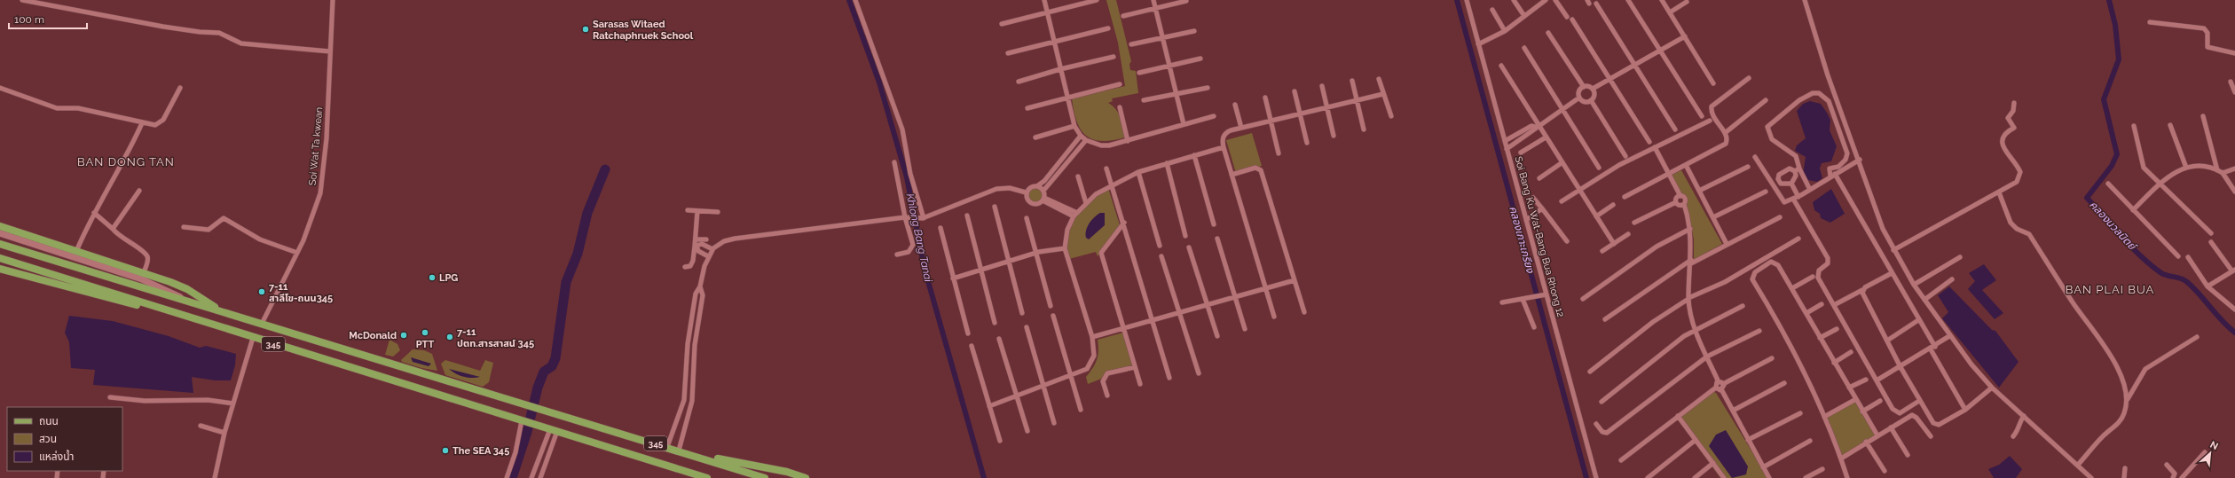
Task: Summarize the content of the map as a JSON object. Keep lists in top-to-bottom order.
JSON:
{
  "streets": {
    "main road": ["345"],
    "street": ["Soi Wat Ta kwean", "Soi Bang Ku Wat-Bang Bua Rhong 12"]
  },
  "crossings": [
    ["Soi Wat Ta kwean", "345"]
  ],
  "districts": ["BAN DONG TAN", "BAN PLAI BUA"],
  "water": ["คลองนวลนิตย์", "Khlong Bang Tanai", "คลองเกาะเกรียง"],
  "places": [
    "Sarasas Witaed Ratchaphruek School",
    "LPG",
    "7-11 สาลีโข-ถนน345",
    "PTT",
    "McDonald",
    "7-11 ปตท.สารสาสน์ 345",
    "The SEA 345"
  ],
  "legend": ["ถนน", "สวน", "แหล่งน้ำ"],
  "scale_bar": "100 m",
  "north": "top right"
}
